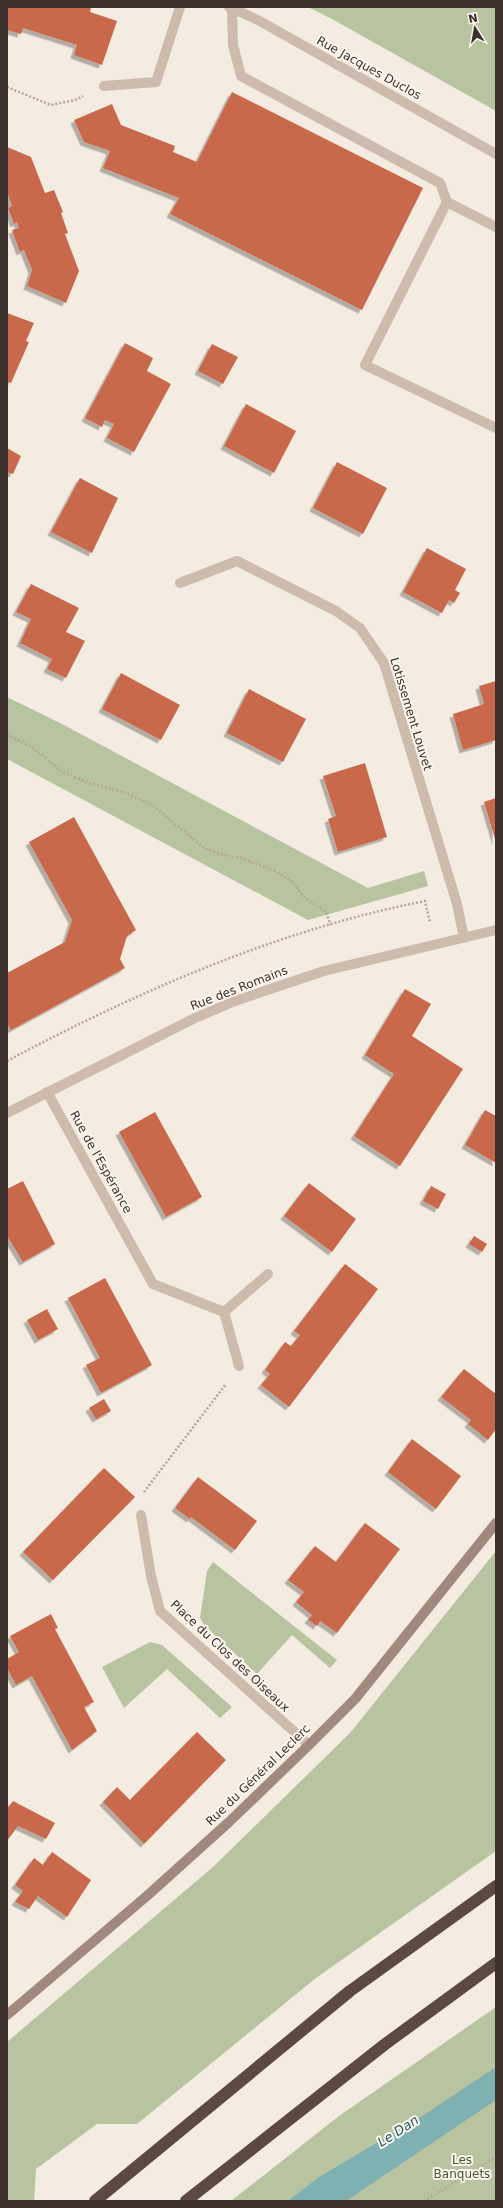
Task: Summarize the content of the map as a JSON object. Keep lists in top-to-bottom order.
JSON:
{
  "streets": {
    "street": [
      "Rue Jacques Duclos",
      "Lotissement Louvet",
      "Rue des Romains",
      "Rue de l'Espérance",
      "Place du Clos des Oiseaux",
      "Rue du Général Leclerc"
    ]
  },
  "crossings": [
    ["Lotissement Louvet", "Rue des Romains"],
    ["Rue des Romains", "Rue de l'Espérance"],
    ["Place du Clos des Oiseaux", "Rue du Général Leclerc"]
  ],
  "water": ["Le Dan"],
  "parks": ["Les Banquets"],
  "north": "top"
}
